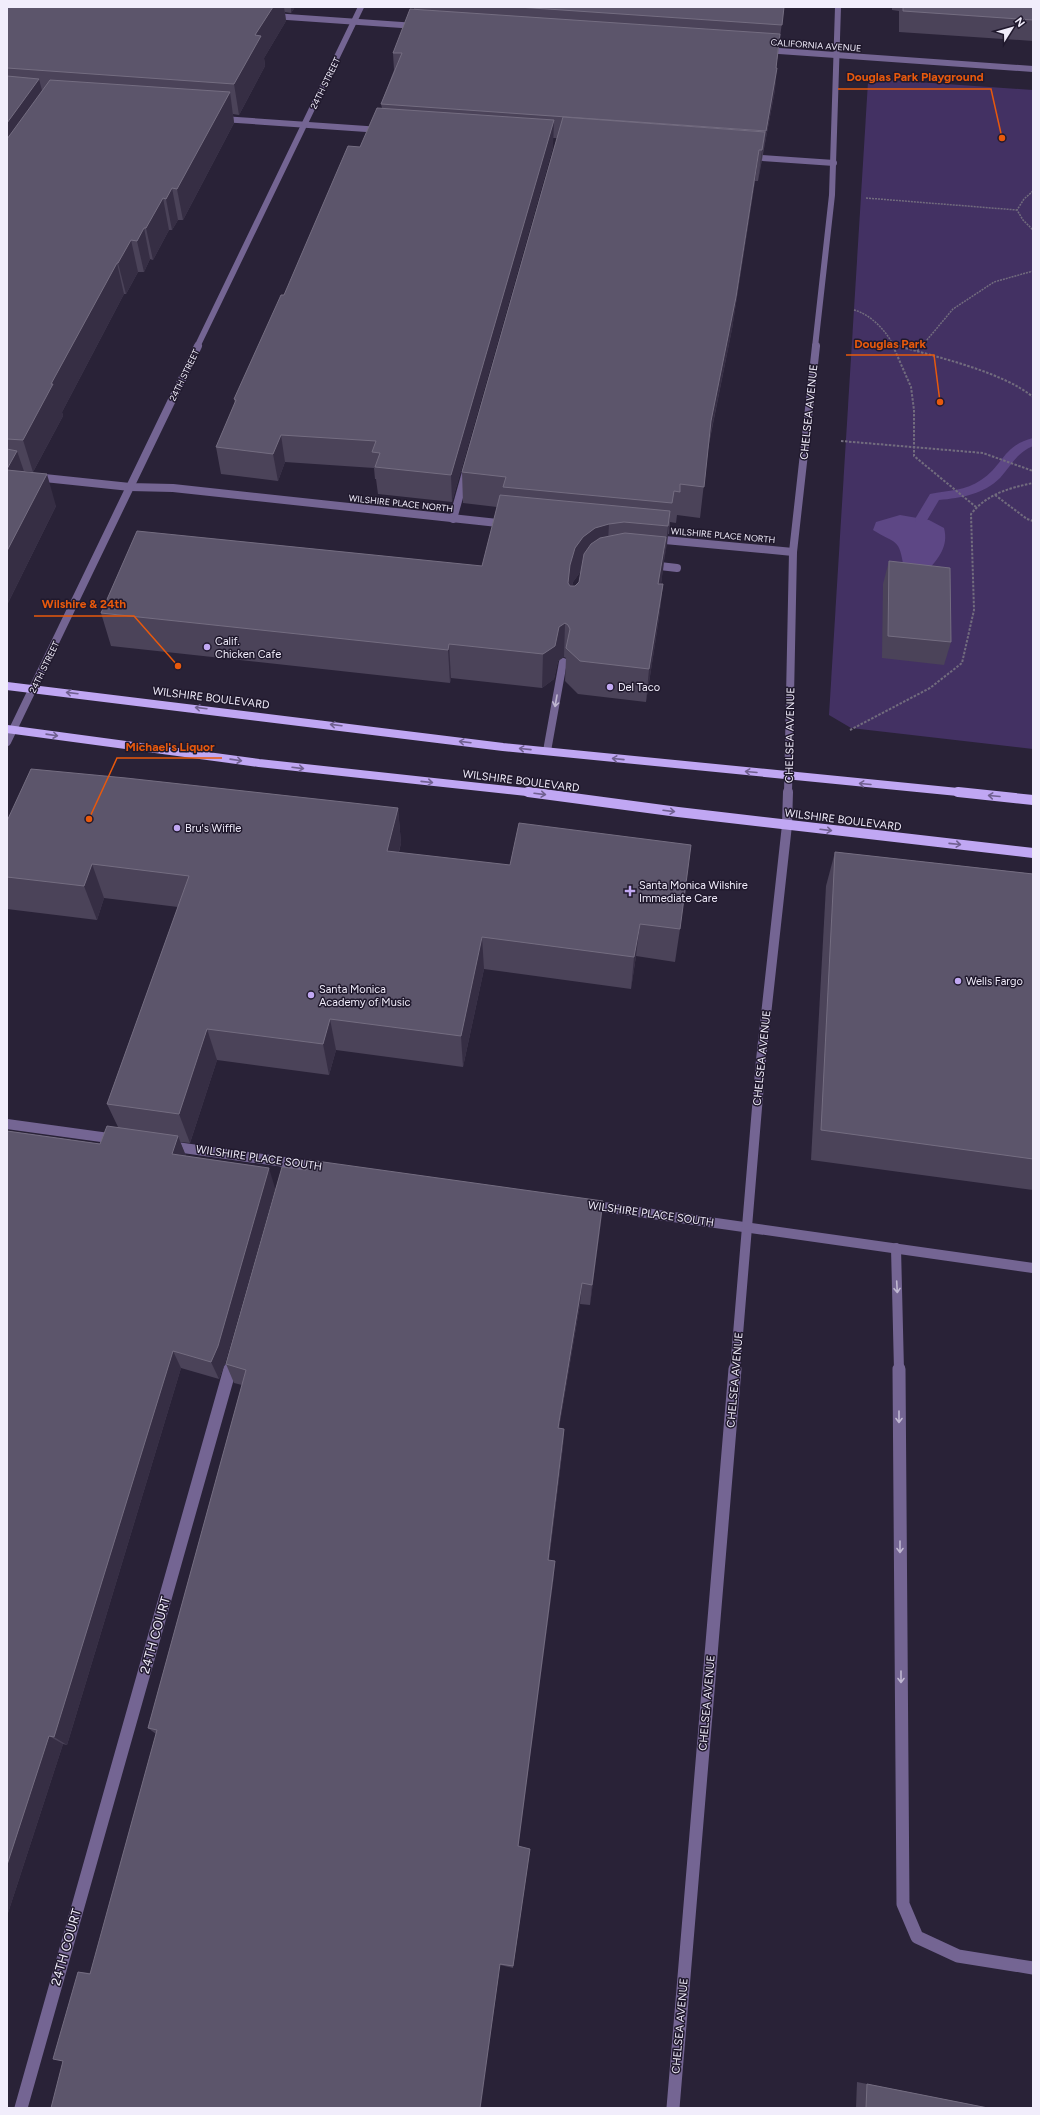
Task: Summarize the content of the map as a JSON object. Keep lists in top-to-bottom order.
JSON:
{
  "streets": {
    "main road": ["WILSHIRE BOULEVARD"],
    "street": [
      "CALIFORNIA AVENUE",
      "24TH STREET",
      "CHELSEA AVENUE",
      "WILSHIRE PLACE NORTH",
      "WILSHIRE PLACE SOUTH",
      "24TH COURT"
    ]
  },
  "crossings": [
    ["CALIFORNIA AVENUE", "CHELSEA AVENUE"],
    ["24TH STREET", "WILSHIRE PLACE NORTH"],
    ["24TH STREET", "WILSHIRE BOULEVARD"],
    ["CHELSEA AVENUE", "WILSHIRE PLACE NORTH"],
    ["CHELSEA AVENUE", "WILSHIRE BOULEVARD"],
    ["CHELSEA AVENUE", "WILSHIRE PLACE SOUTH"]
  ],
  "places": {
    "other": [
      "Douglas Park Playground",
      "Douglas Park",
      "Calif. Chicken Cafe",
      "Wilshire & 24th",
      "Del Taco",
      "Michael's Liquor",
      "Bru's Wiffle",
      "Wells Fargo",
      "Santa Monica Academy of Music"
    ],
    "health": ["Santa Monica Wilshire Immediate Care"]
  },
  "north": "top right"
}
